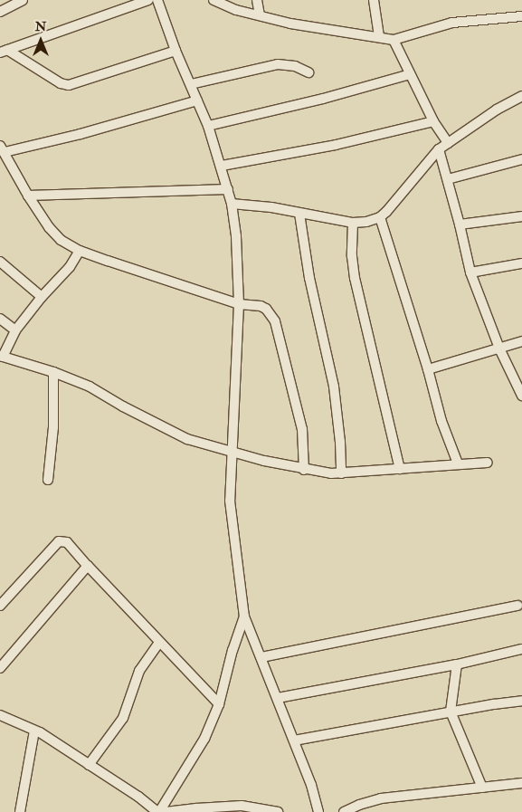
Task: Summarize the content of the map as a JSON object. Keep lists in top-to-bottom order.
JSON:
{
  "north": "top"
}
